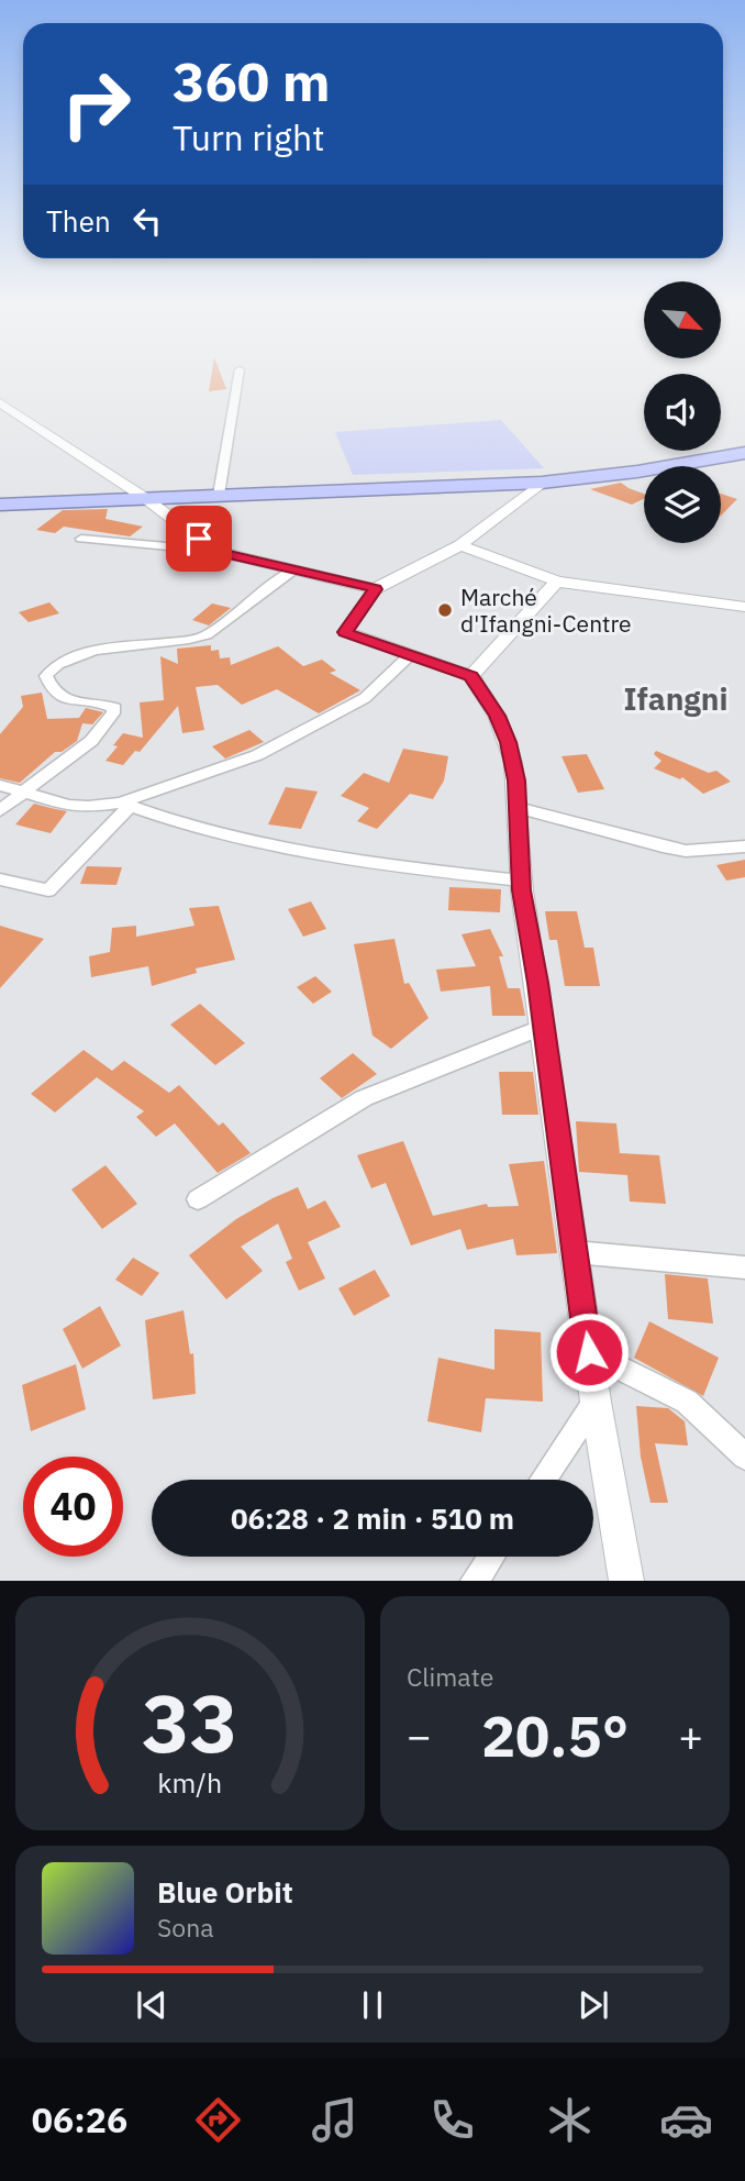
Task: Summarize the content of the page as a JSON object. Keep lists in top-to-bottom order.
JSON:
{
  "districts": ["Ifangni"],
  "places": ["Marché d'Ifangni-Centre"],
  "north": "bottom right",
  "page": {
    "turn": ["360 m", "Turn right"],
    "then": "Then",
    "limit": "40",
    "trip": "06:28 · 2 min · 510 m",
    "tile": "Climate",
    "heat": ["−", "20.5°", "+"],
    "song": ["Blue Orbit", "Sona"],
    "tabs": "06:26",
    "gauge": ["33", "km/h"]
  }
}
